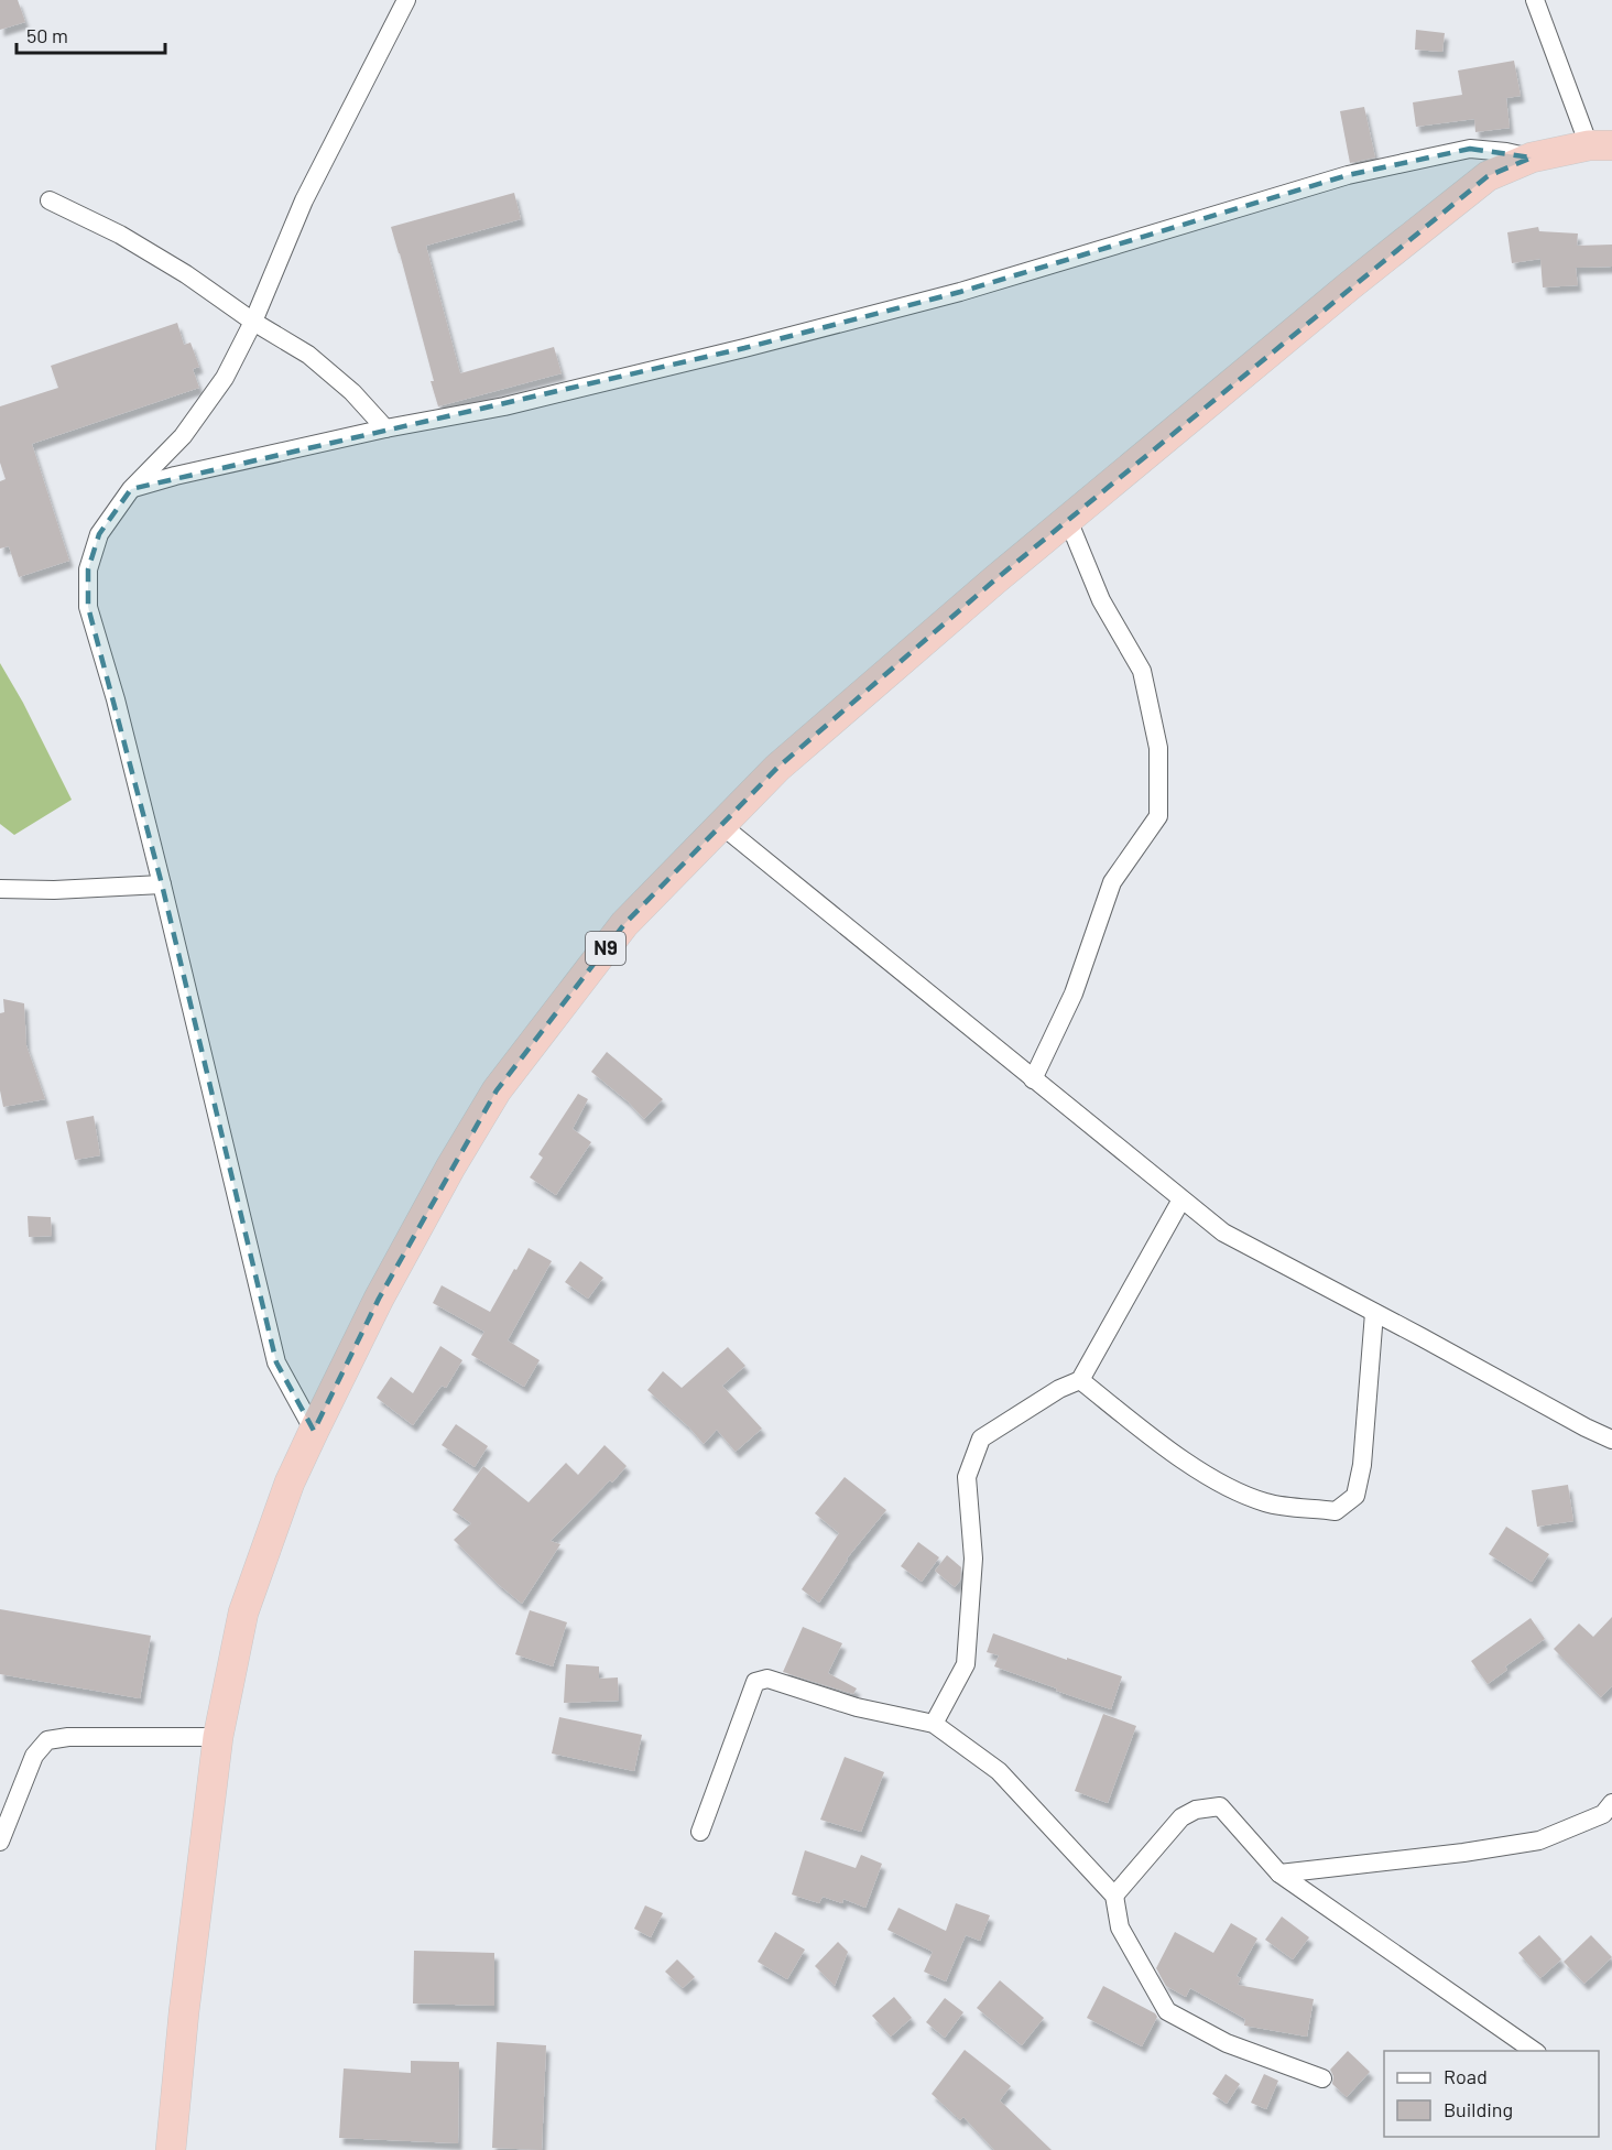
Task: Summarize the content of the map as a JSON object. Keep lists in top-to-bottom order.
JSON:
{
  "streets": {
    "highway": ["N9"]
  },
  "legend": ["Road", "Building"],
  "scale_bar": "50 m"
}
